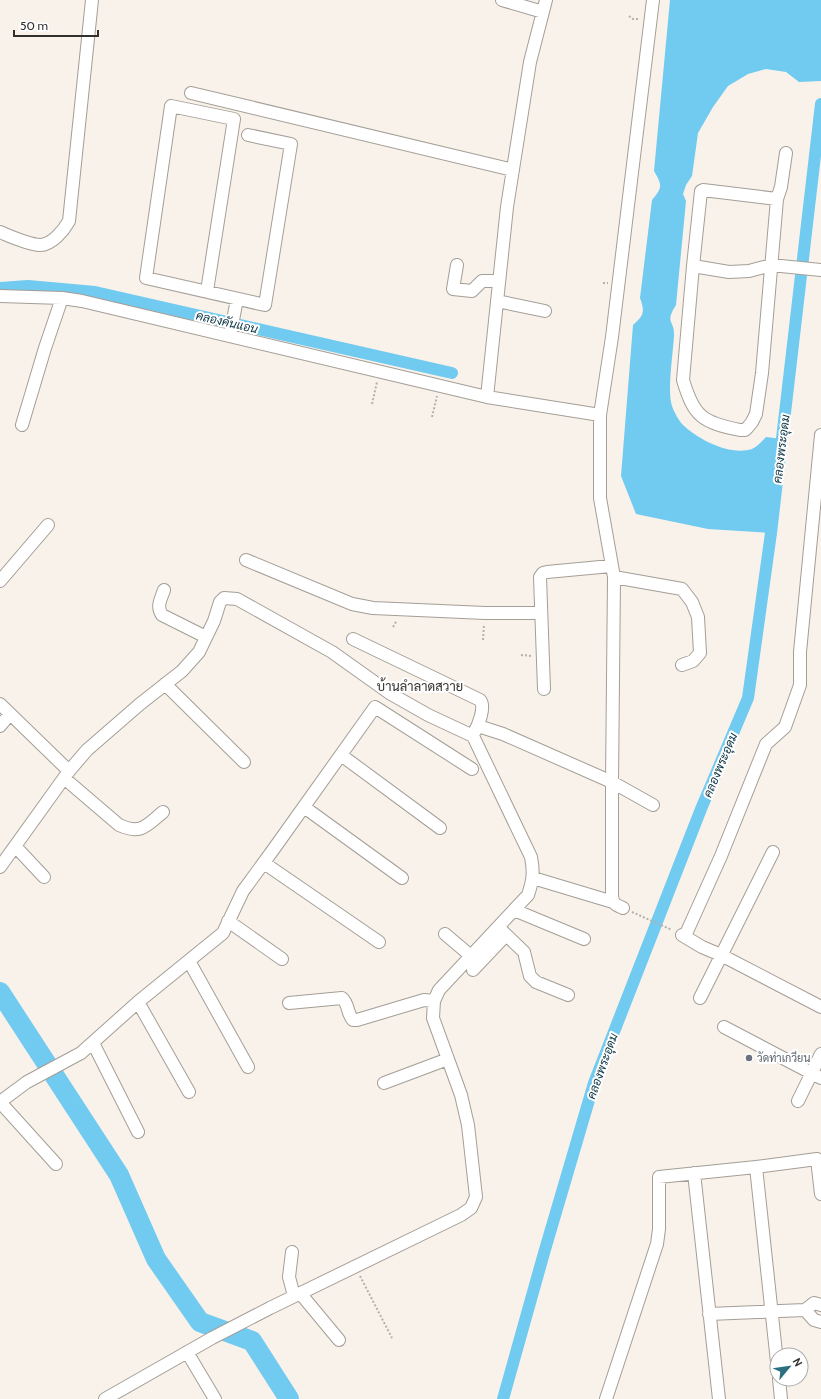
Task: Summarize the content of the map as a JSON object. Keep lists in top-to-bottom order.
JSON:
{
  "districts": ["บ้านลำลาดสวาย"],
  "water": ["คลองคันแอน", "คลองพระอุดม"],
  "places": ["วัดท่าเกวียน"],
  "scale_bar": "50 m",
  "north": "top right"
}
